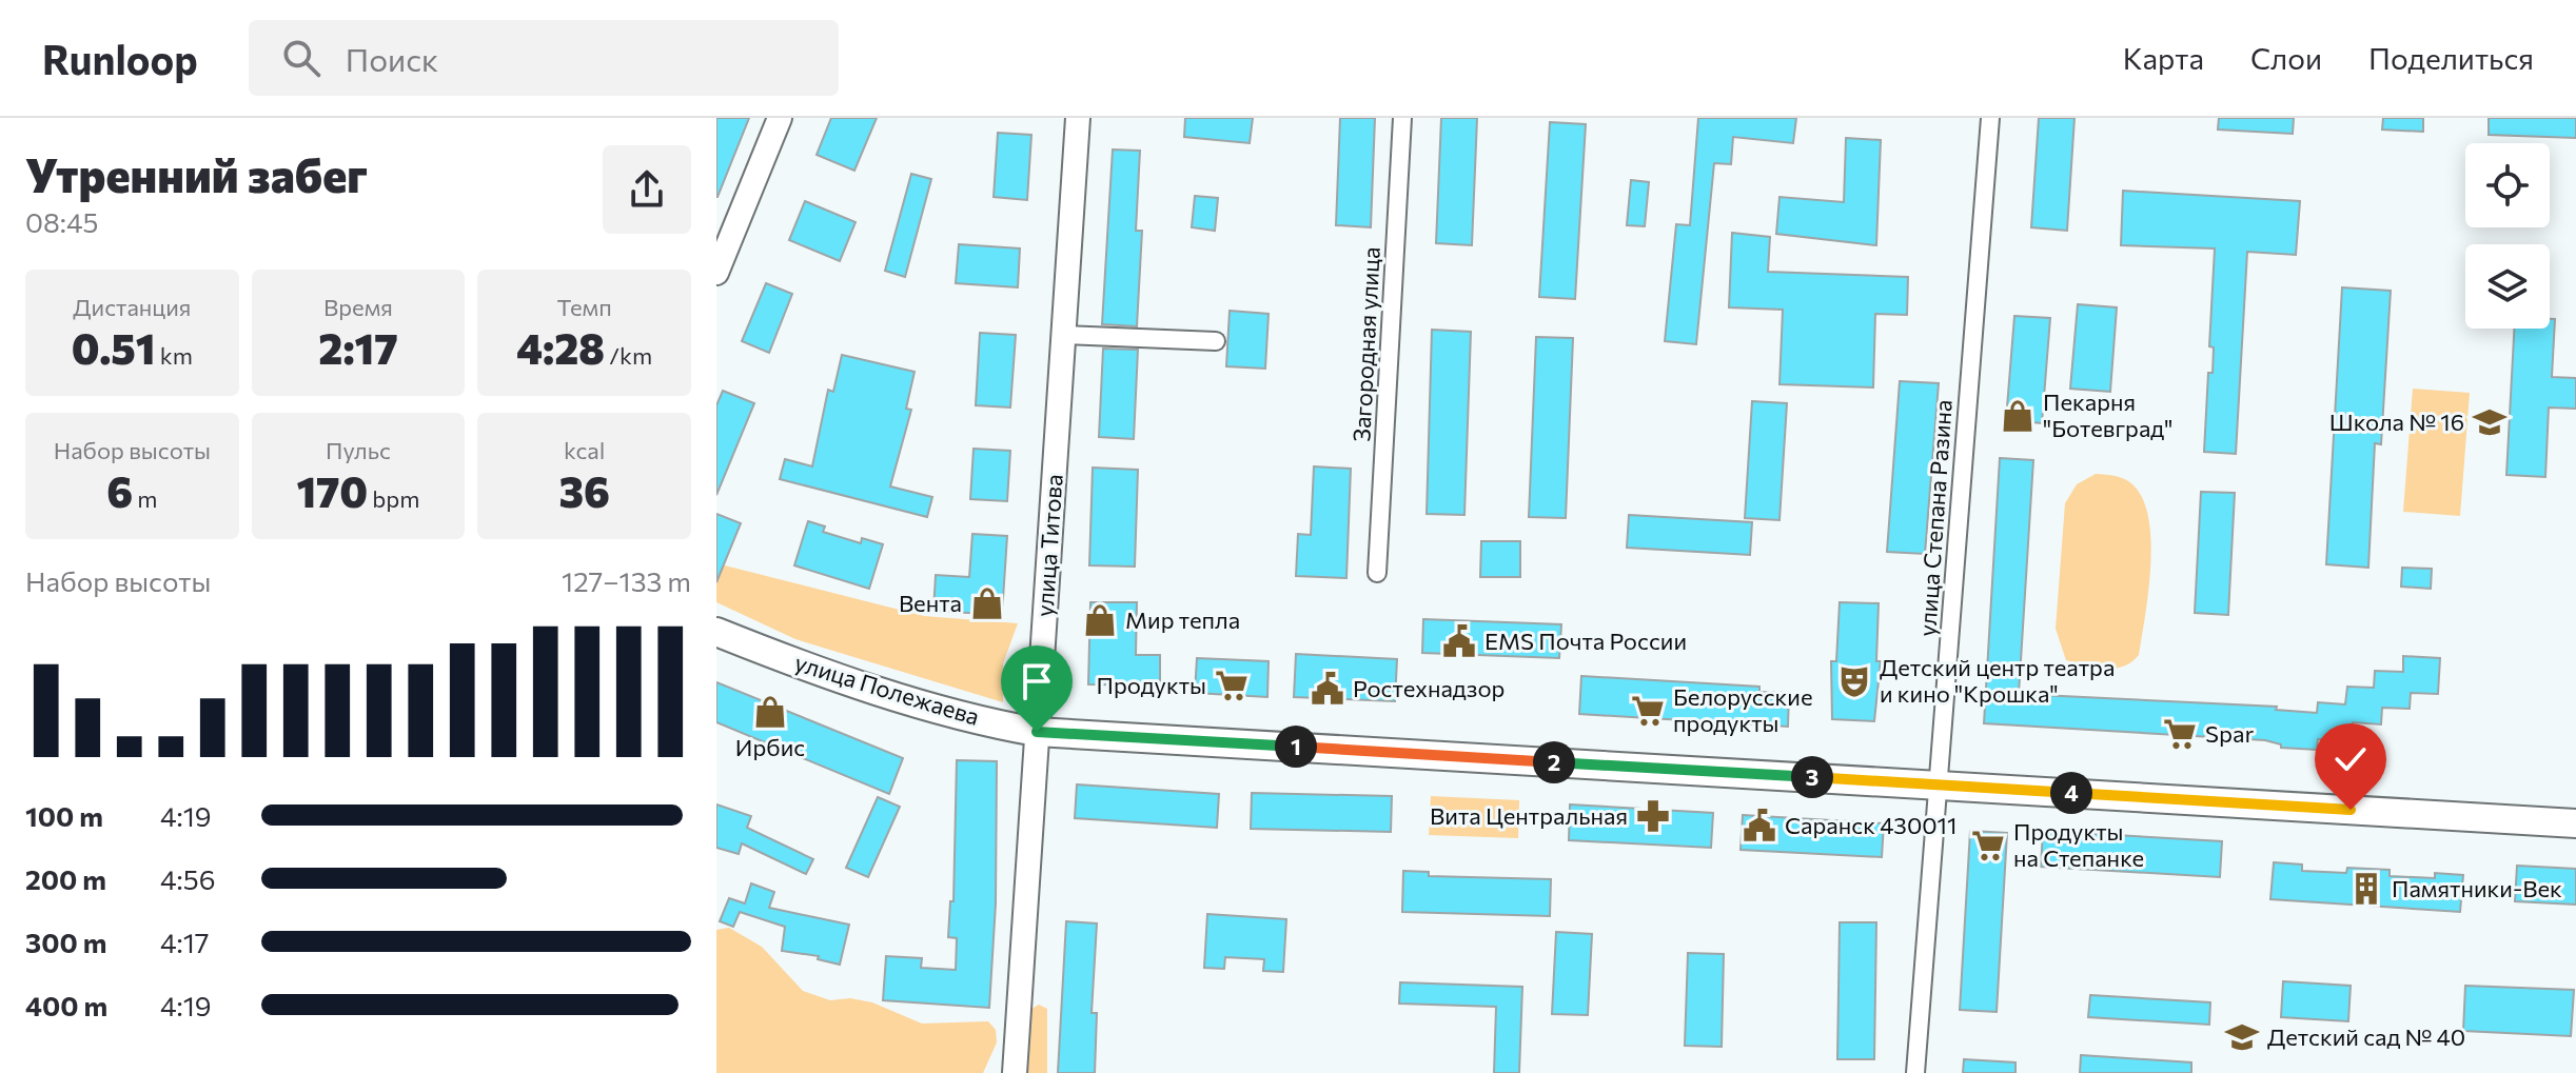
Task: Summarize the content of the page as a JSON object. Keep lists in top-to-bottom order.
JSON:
{
  "streets": {
    "main road": ["улица Титова", "улица Полежаева"],
    "street": ["Загородная улица", "улица Степана Разина"]
  },
  "crossings": [
    ["улица Степана Разина", "улица Полежаева"],
    ["улица Титова", "улица Полежаева"]
  ],
  "places": {
    "shop": [
      "Пекарня \"Ботевград\"",
      "Вента",
      "Мир тепла",
      "Ирбис"
    ],
    "school or university": ["Школа № 16", "Детский сад № 40"],
    "public building": ["EMS Почта России", "Ростехнадзор", "Саранск 430011"],
    "theatre": ["Детский центр театра и кино \"Крошка\""],
    "supermarket": [
      "Продукты",
      "Белорусские продукты",
      "Spar",
      "Продукты на Степанке"
    ],
    "pharmacy": ["Вита Центральная"],
    "building": ["Памятники-Век"]
  },
  "page": {
    "header": "Runloop",
    "search": "Поиск",
    "nav": ["Карта", "Слои", "Поделиться"],
    "heading": ["Утренний забег", "08:45"],
    "stats": [
      ["Дистанция", "0.51 km"],
      ["Время", "2:17"],
      ["Темп", "4:28 /km"],
      ["Набор высоты", "6 m"],
      ["Пульс", "170 bpm"],
      ["kcal", "36"]
    ],
    "chart": ["Набор высоты", "127–133 m"],
    "pins": [
      "1",
      "2",
      "3",
      "4"
    ],
    "list": [
      {
        "name": "100 m",
        "note": "4:19"
      },
      {
        "name": "200 m",
        "note": "4:56"
      },
      {
        "name": "300 m",
        "note": "4:17"
      },
      {
        "name": "400 m",
        "note": "4:19"
      }
    ]
  }
}
